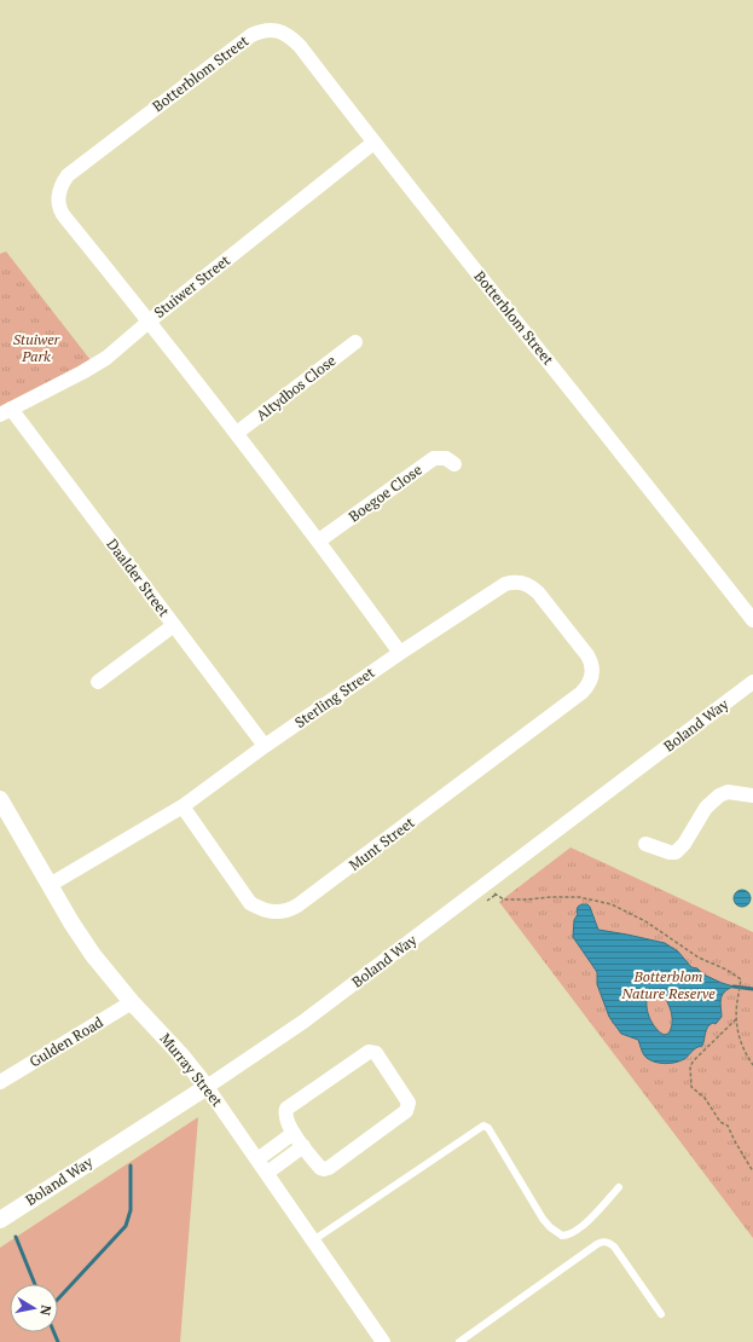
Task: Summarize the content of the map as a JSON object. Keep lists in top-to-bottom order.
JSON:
{
  "streets": {
    "street": [
      "Botterblom Street",
      "Stuiwer Street",
      "Altydbos Close",
      "Boegoe Close",
      "Daalder Street",
      "Sterling Street",
      "Boland Way",
      "Munt Street",
      "Gulden Road",
      "Murray Street"
    ]
  },
  "crossings": [
    ["Botterblom Street", "Stuiwer Street"],
    ["Botterblom Street", "Altydbos Close"],
    ["Botterblom Street", "Boegoe Close"],
    ["Botterblom Street", "Sterling Street"],
    ["Stuiwer Street", "Daalder Street"],
    ["Daalder Street", "Sterling Street"],
    ["Sterling Street", "Munt Street"],
    ["Sterling Street", "Murray Street"],
    ["Boland Way", "Murray Street"],
    ["Gulden Road", "Murray Street"]
  ],
  "parks": ["Stuiwer Park", "Botterblom Nature Reserve"],
  "north": "right"
}
